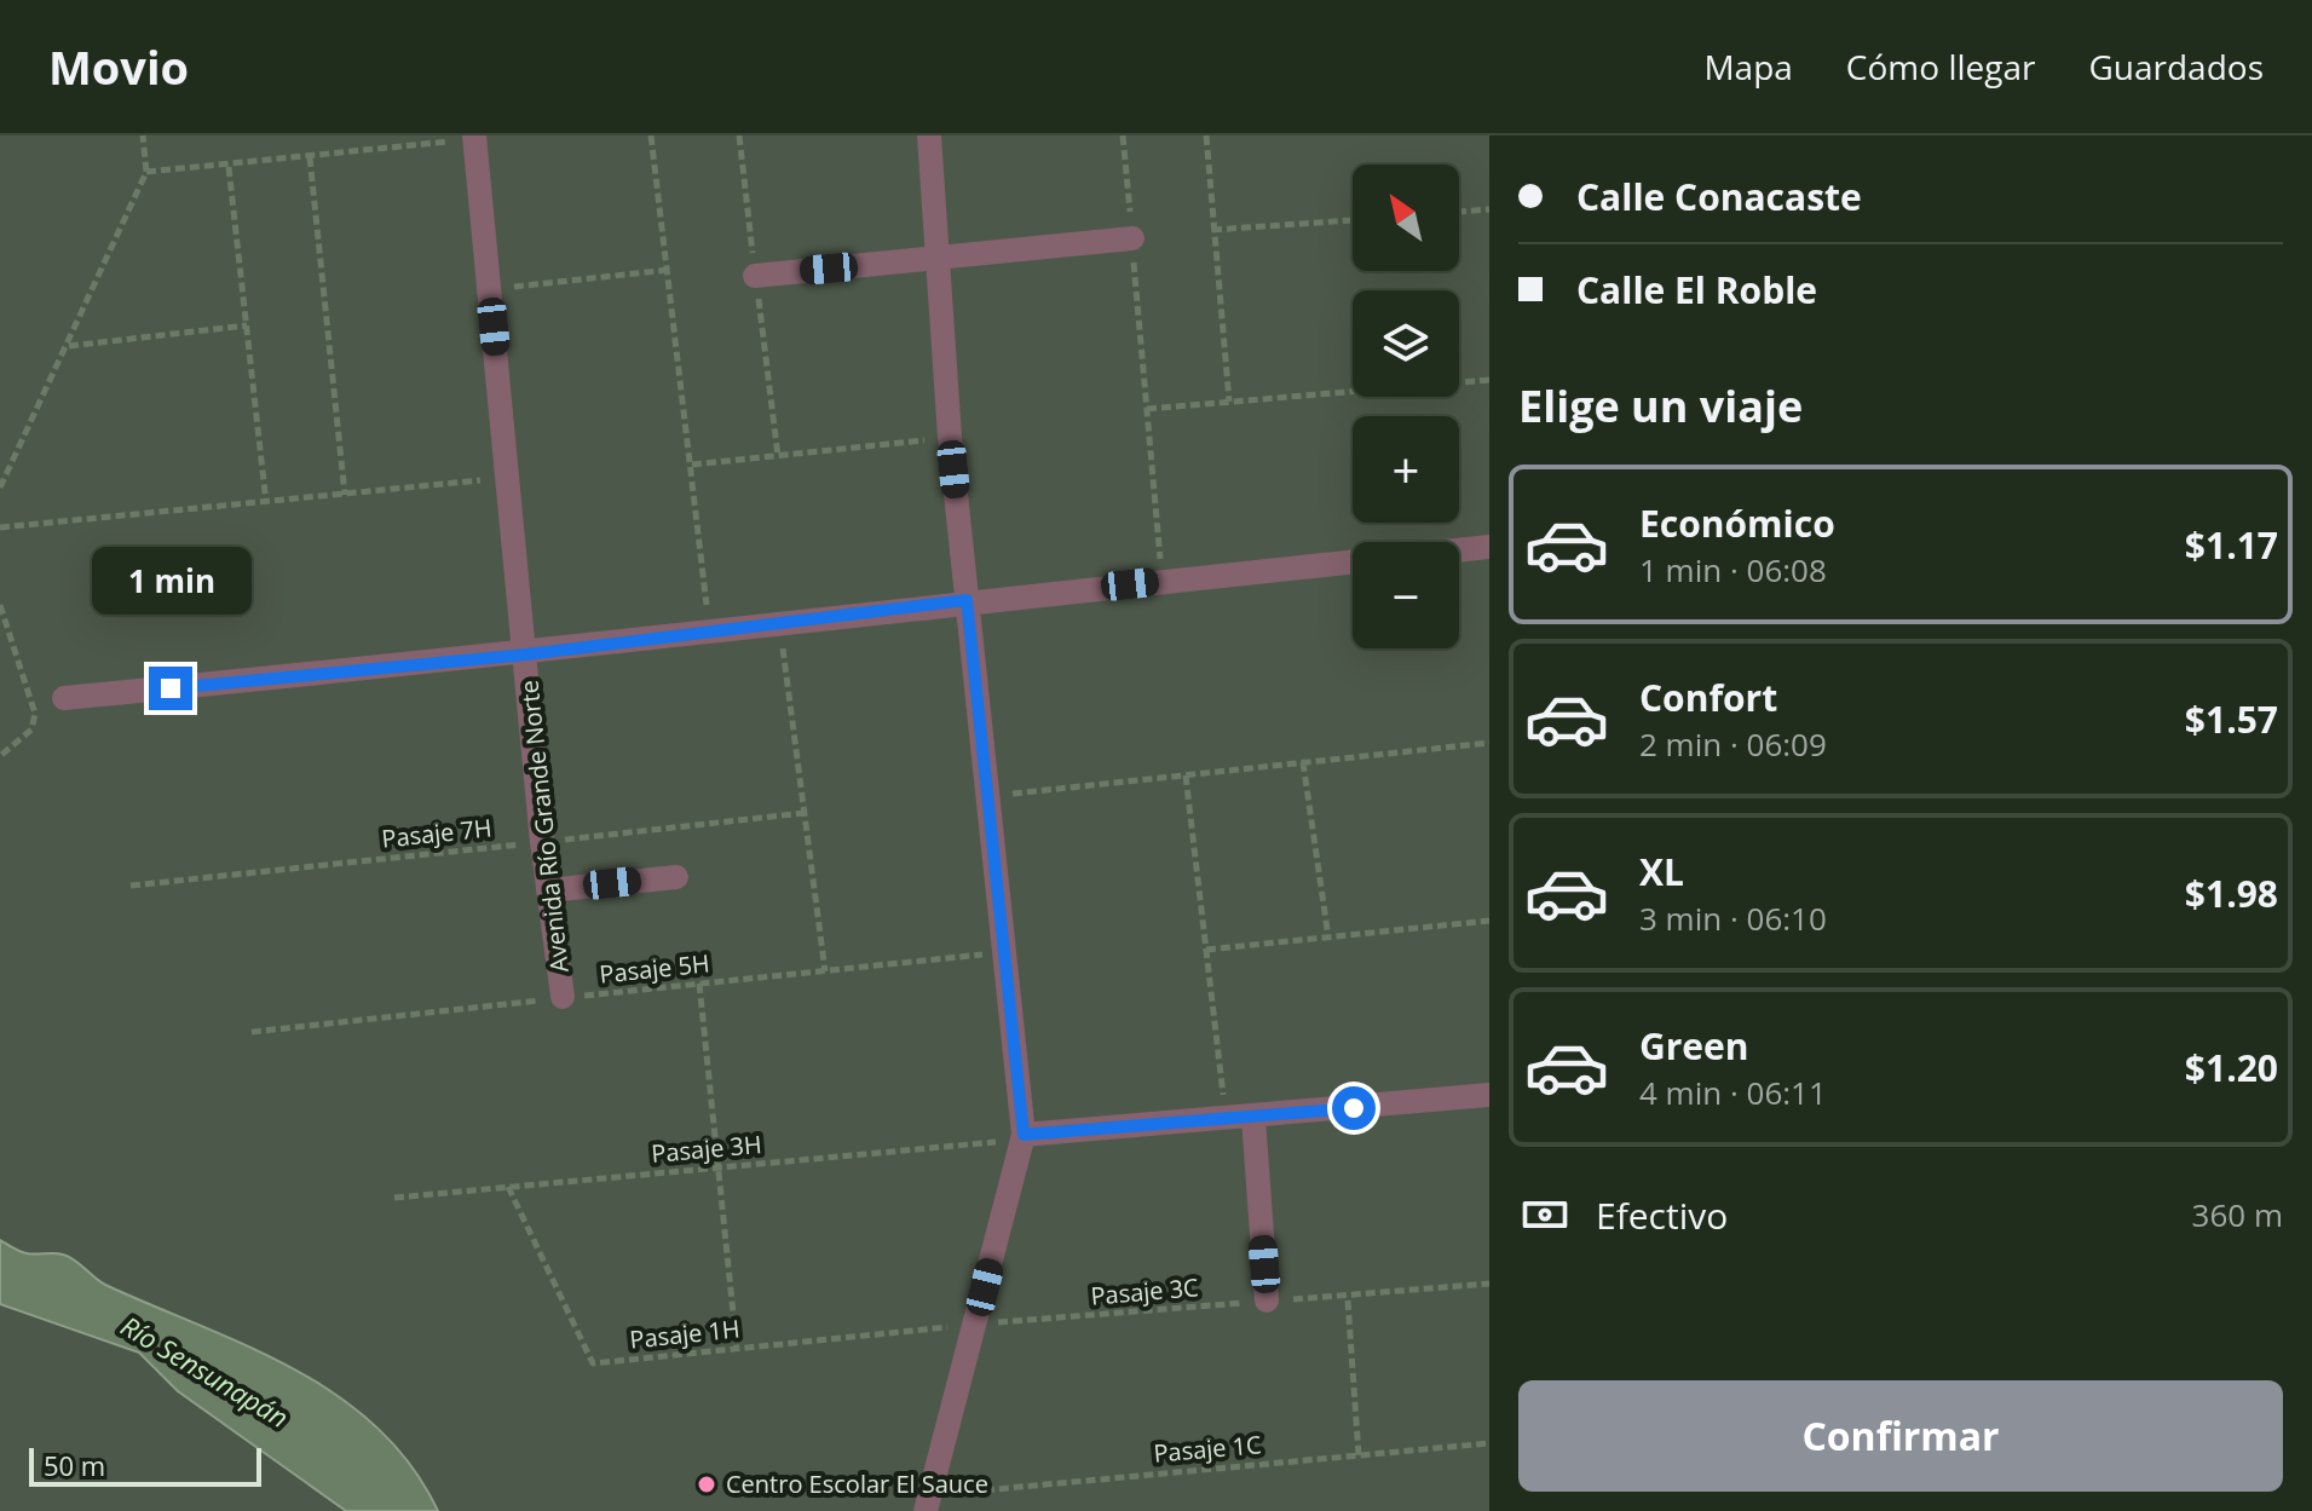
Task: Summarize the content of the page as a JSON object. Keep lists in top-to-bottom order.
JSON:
{
  "streets": {
    "street": ["Avenida Río Grande Norte"],
    "path": [
      "Pasaje 7H",
      "Pasaje 5H",
      "Pasaje 3H",
      "Pasaje 3C",
      "Pasaje 1H",
      "Pasaje 1C"
    ]
  },
  "crossings": [
    ["Avenida Río Grande Norte", "Pasaje 7H"],
    ["Avenida Río Grande Norte", "Pasaje 5H"],
    ["Pasaje 3H", "Pasaje 1H"],
    ["Pasaje 3C", "Pasaje 1H"]
  ],
  "water": ["Río Sensunapán"],
  "places": ["Centro Escolar El Sauce"],
  "scale_bar": "50 m",
  "north": "top left",
  "page": {
    "header": "Movio",
    "nav": ["Mapa", "Cómo llegar", "Guardados"],
    "banner": ["Calle Conacaste", "Calle El Roble"],
    "map_buttons": ["+", "−"],
    "heading": "Elige un viaje",
    "list": [
      {
        "name": "Económico",
        "note": "1 min · 06:08",
        "value": "$1.17"
      },
      {
        "name": "Confort",
        "note": "2 min · 06:09",
        "value": "$1.57"
      },
      {
        "name": "XL",
        "note": "3 min · 06:10",
        "value": "$1.98"
      },
      {
        "name": "Green",
        "note": "4 min · 06:11",
        "value": "$1.20"
      }
    ],
    "bubble": "1 min",
    "pay": ["Efectivo", "360 m"],
    "buttons": "Confirmar",
    "scale": "50 m"
  }
}
